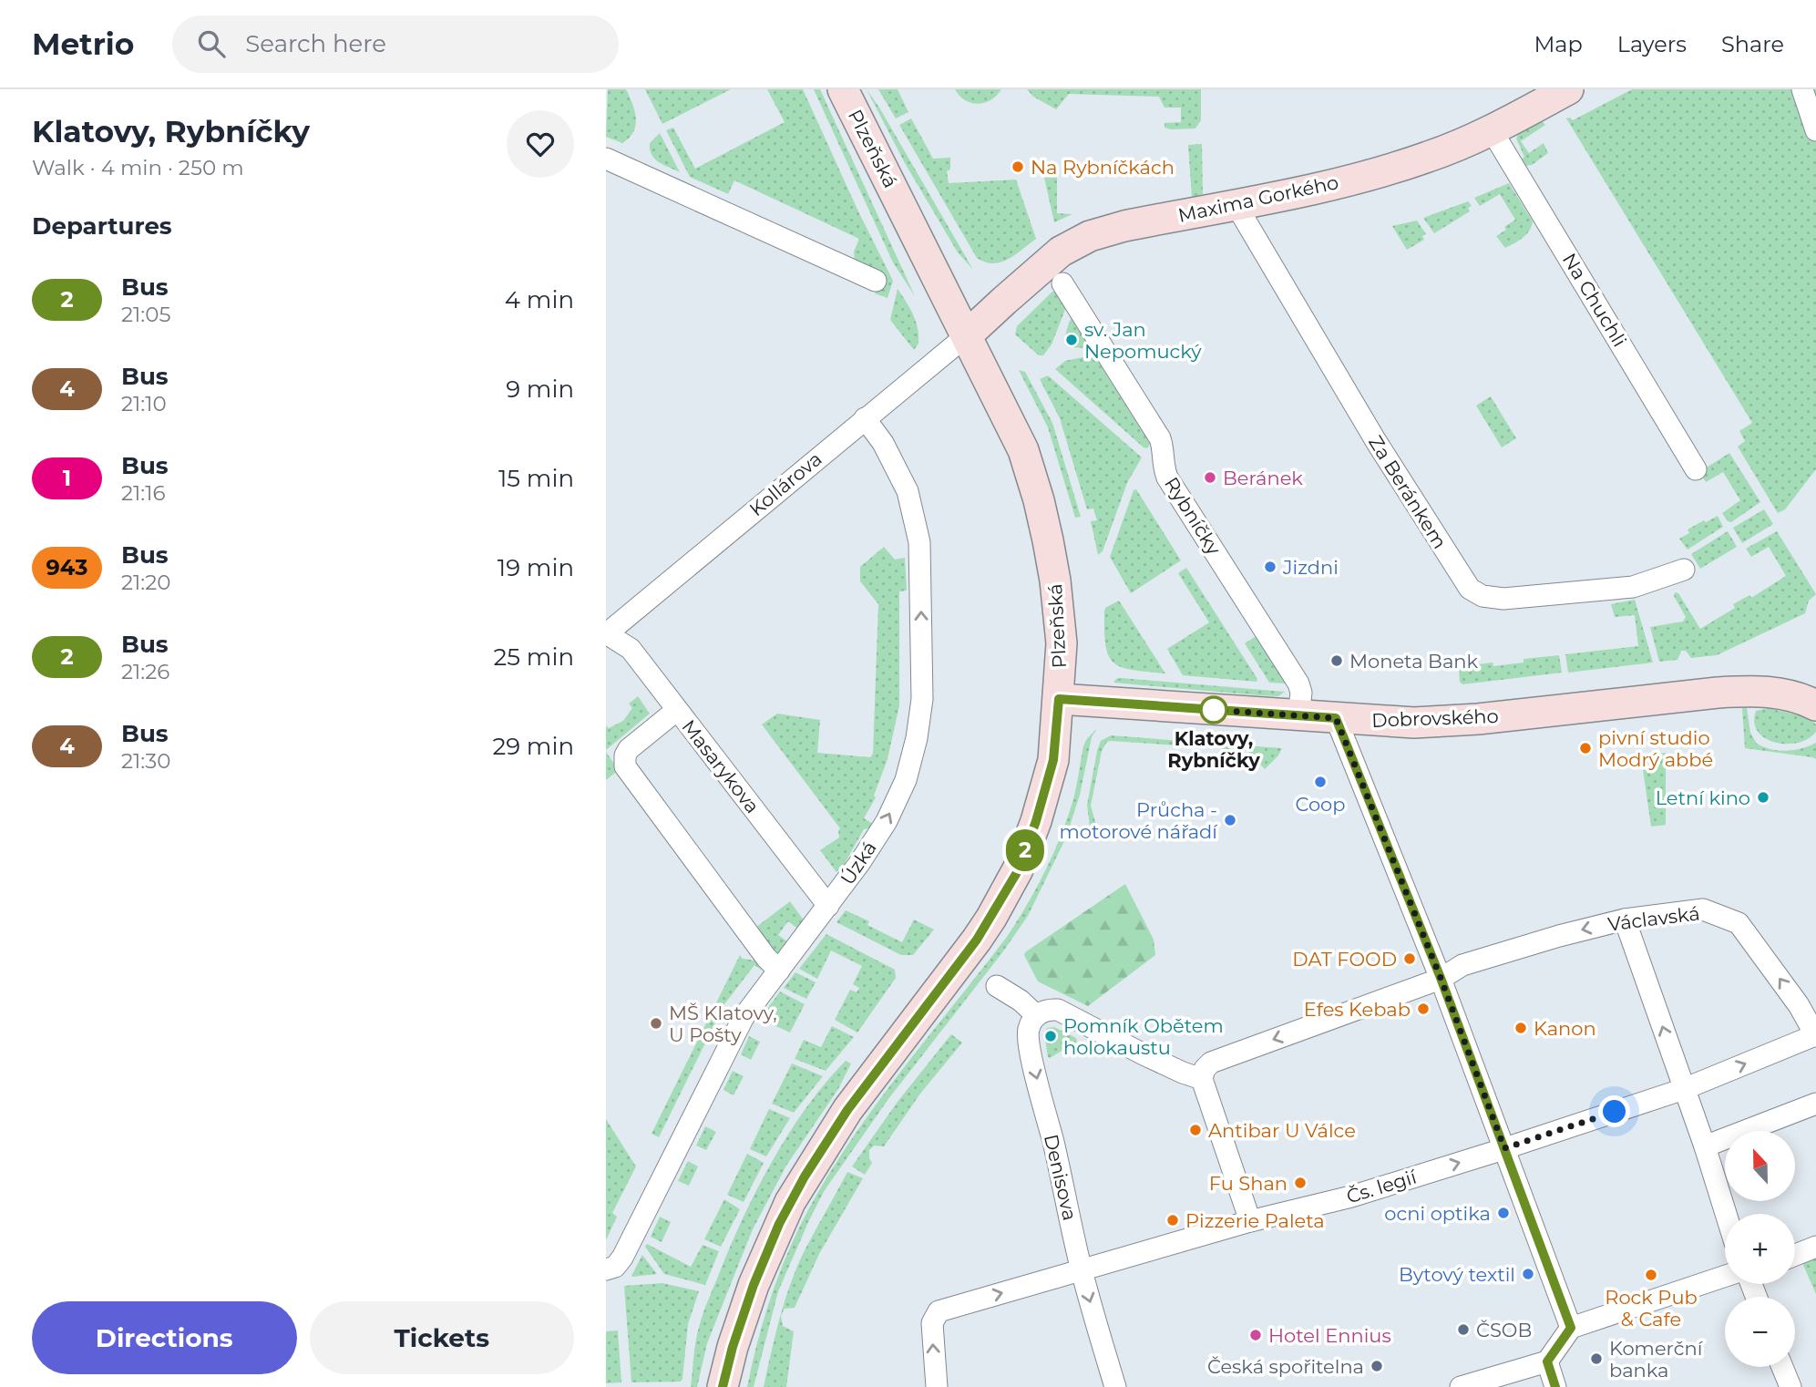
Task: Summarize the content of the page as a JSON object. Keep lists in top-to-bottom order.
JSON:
{
  "streets": {
    "main road": ["Plzeňská", "Maxima Gorkého", "Dobrovského"],
    "street": [
      "Na Chuchli",
      "Kollárova",
      "Za Beránkem",
      "Rybníčky",
      "Masarykova",
      "Úzká",
      "Václavská",
      "Denisova",
      "Čs. legií"
    ]
  },
  "crossings": [
    ["Plzeňská", "Maxima Gorkého"],
    ["Plzeňská", "Kollárova"],
    ["Plzeňská", "Dobrovského"],
    ["Maxima Gorkého", "Na Chuchli"],
    ["Maxima Gorkého", "Kollárova"],
    ["Maxima Gorkého", "Za Beránkem"],
    ["Kollárova", "Masarykova"],
    ["Kollárova", "Úzká"],
    ["Rybníčky", "Dobrovského"],
    ["Masarykova", "Úzká"],
    ["Václavská", "Čs. legií"],
    ["Denisova", "Čs. legií"]
  ],
  "one_way": ["Úzká", "Václavská", "Čs. legií"],
  "places": [
    "Na Rybníčkách",
    "sv. Jan Nepomucký",
    "Beránek",
    "Jizdni",
    "Moneta Bank",
    "Klatovy, Rybníčky",
    "pivní studio Modrý abbé",
    "Coop",
    "Letní kino",
    "Průcha - motorové nářadí",
    "DAT FOOD",
    "Efes Kebab",
    "MŠ Klatovy, U Pošty",
    "Kanon",
    "Pomník Obětem holokaustu",
    "Antibar U Válce",
    "Fu Shan",
    "ocni optika",
    "Pizzerie Paleta",
    "Bytový textil",
    "Rock Pub & Cafe",
    "ČSOB",
    "Hotel Ennius",
    "Komerční banka",
    "Česká spořitelna"
  ],
  "lines": ["bus line 2"],
  "north": "top",
  "page": {
    "header": "Metrio",
    "search": "Search here",
    "nav": ["Map", "Layers", "Share"],
    "heading": [
      ["Klatovy, Rybníčky", "Walk · 4 min · 250 m"],
      "Departures"
    ],
    "on_map": "2",
    "list": [
      {
        "mark": "2",
        "name": "Bus",
        "note": "21:05",
        "value": "4 min"
      },
      {
        "mark": "4",
        "name": "Bus",
        "note": "21:10",
        "value": "9 min"
      },
      {
        "mark": "1",
        "name": "Bus",
        "note": "21:16",
        "value": "15 min"
      },
      {
        "mark": "943",
        "name": "Bus",
        "note": "21:20",
        "value": "19 min"
      },
      {
        "mark": "2",
        "name": "Bus",
        "note": "21:26",
        "value": "25 min"
      },
      {
        "mark": "4",
        "name": "Bus",
        "note": "21:30",
        "value": "29 min"
      }
    ],
    "map_buttons": ["+", "−"],
    "buttons": ["Directions", "Tickets"]
  }
}
